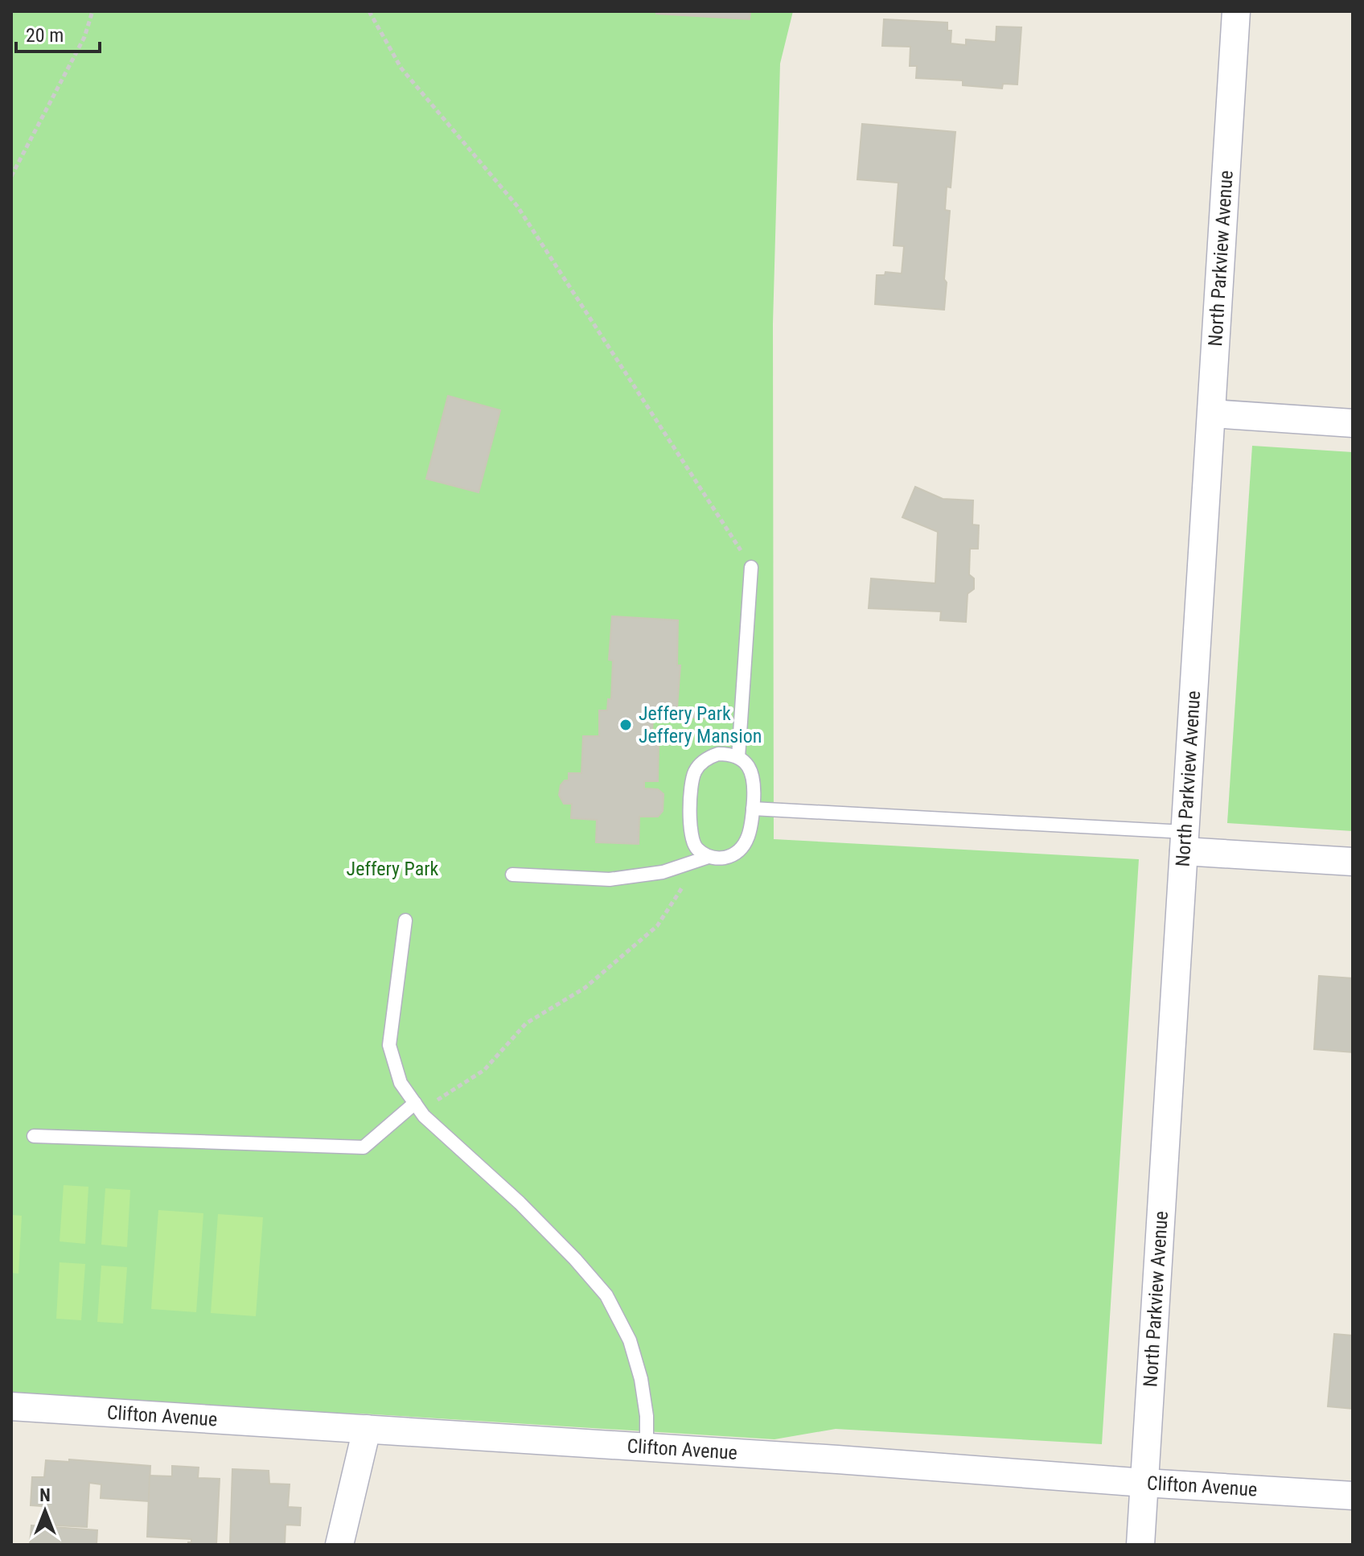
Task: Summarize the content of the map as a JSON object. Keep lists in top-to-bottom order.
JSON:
{
  "streets": {
    "street": ["North Parkview Avenue", "Clifton Avenue"]
  },
  "crossings": [
    ["North Parkview Avenue", "Clifton Avenue"]
  ],
  "parks": ["Jeffery Park"],
  "places": ["Jeffery Park Jeffery Mansion"],
  "scale_bar": "20 m",
  "north": "top"
}
